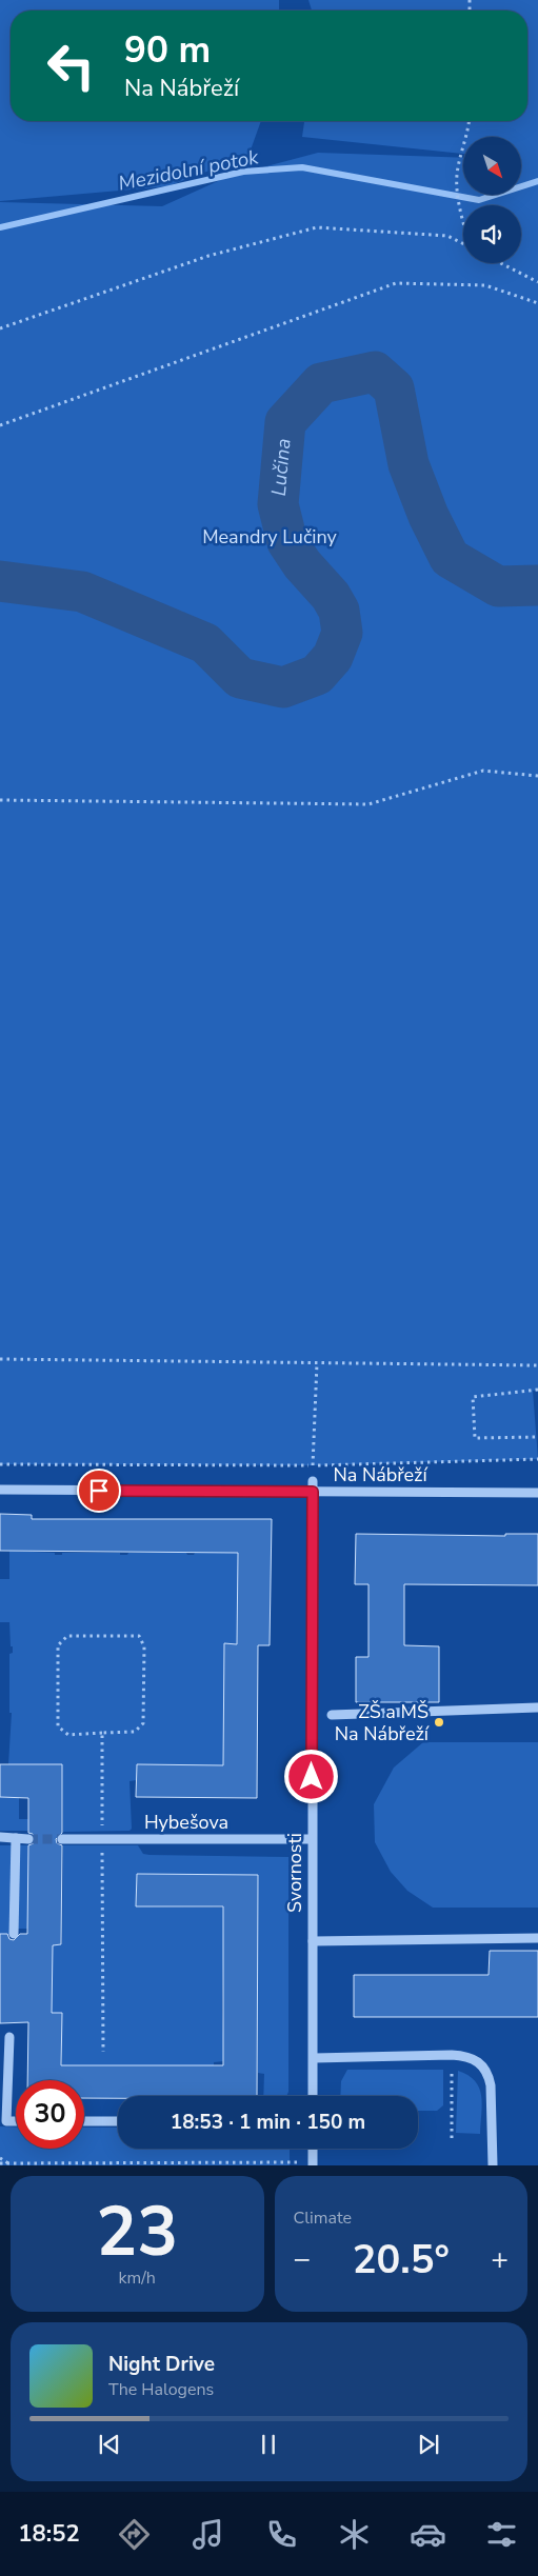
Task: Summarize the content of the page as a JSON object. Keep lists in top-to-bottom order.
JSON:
{
  "streets": {
    "street": ["Na Nábřeží", "Hybešova", "Svornosti"]
  },
  "crossings": [
    ["Na Nábřeží", "Svornosti"],
    ["Hybešova", "Svornosti"]
  ],
  "water": ["Mezidolní potok", "Lučina"],
  "parks": ["Meandry Lučiny"],
  "places": ["ZŠ a MŠ Na Nábřeží"],
  "north": "bottom right",
  "page": {
    "turn": ["90 m", "Na Nábřeží"],
    "limit": "30",
    "trip": "18:53 · 1 min · 150 m",
    "tile": [
      ["23", "km/h"],
      "Climate"
    ],
    "heat": ["−", "20.5°", "+"],
    "song": ["Night Drive", "The Halogens"],
    "tabs": "18:52"
  }
}
